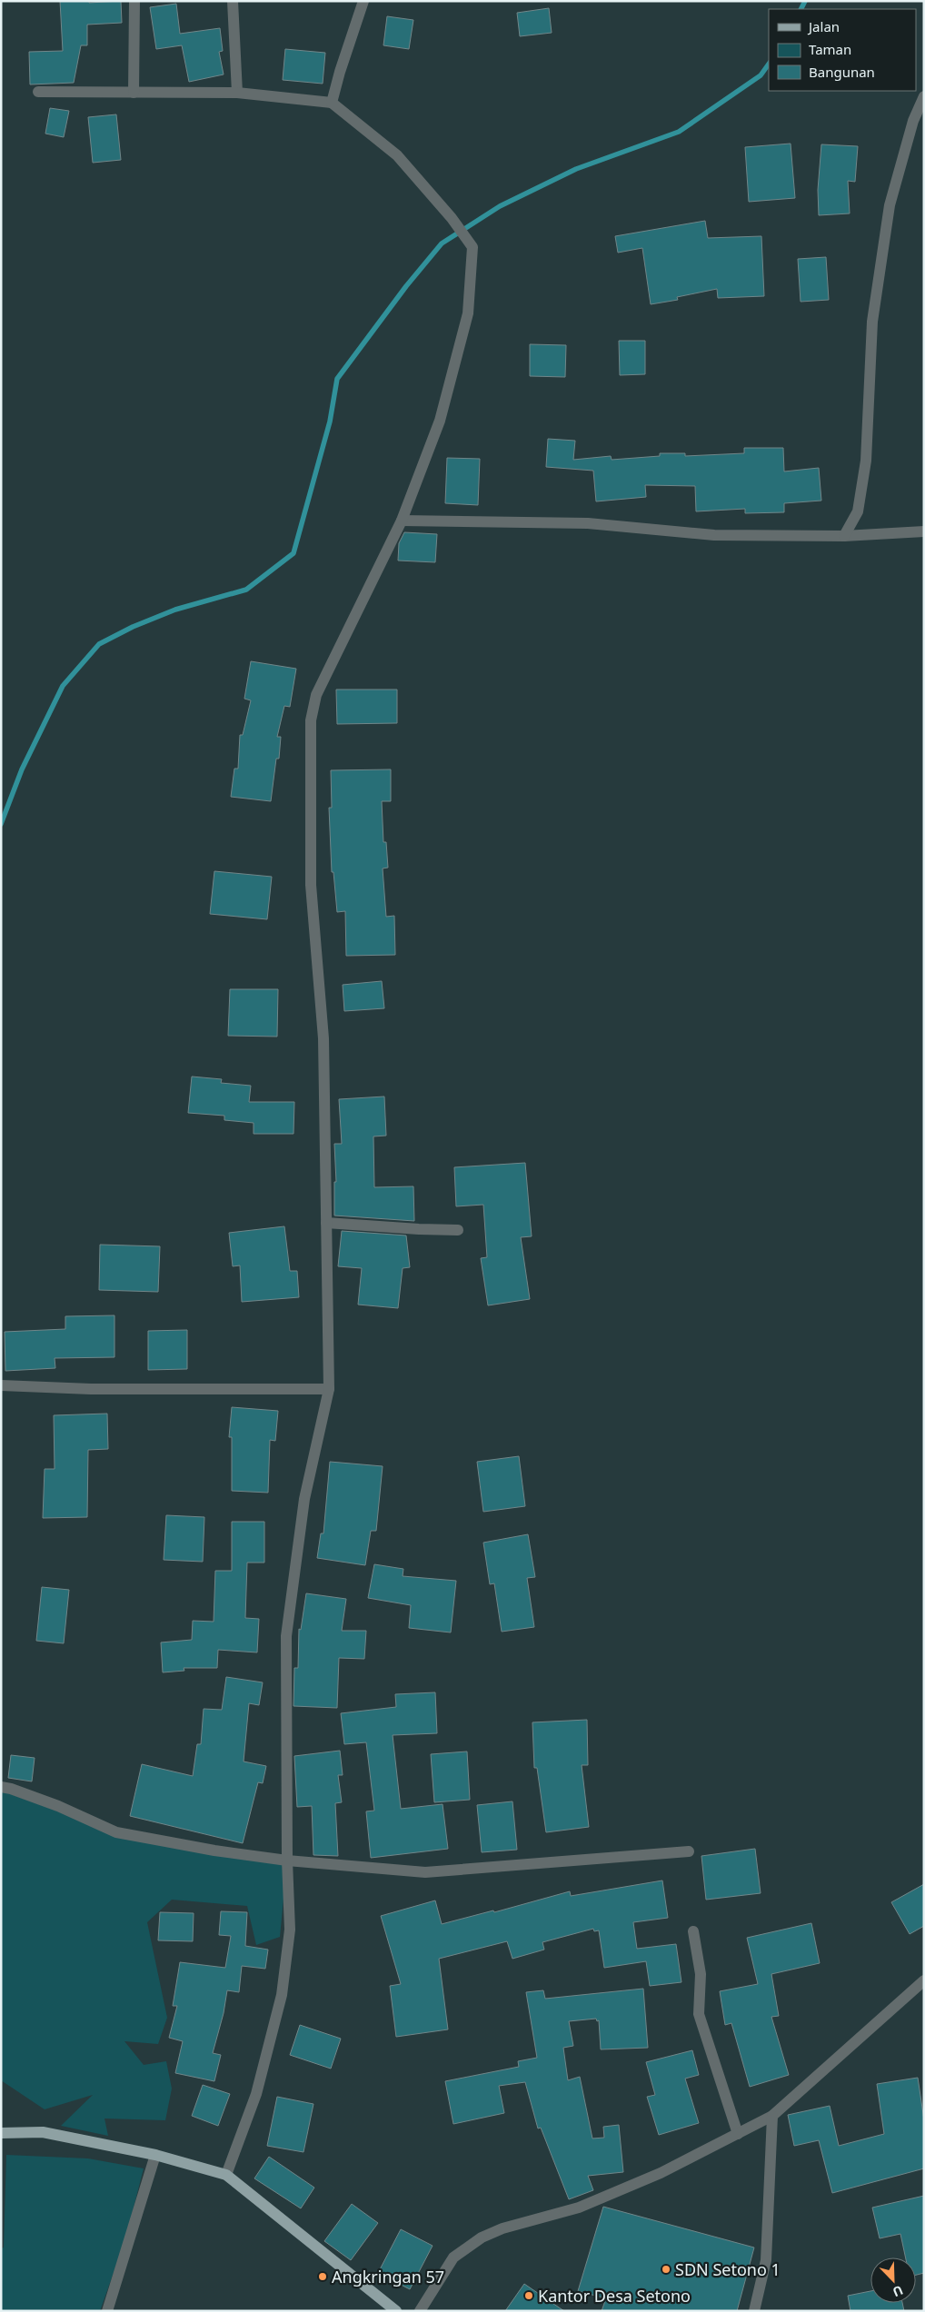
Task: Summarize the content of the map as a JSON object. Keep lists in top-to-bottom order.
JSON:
{
  "places": ["SDN Setono 1", "Angkringan 57", "Kantor Desa Setono"],
  "legend": ["Jalan", "Taman", "Bangunan"],
  "north": "bottom right"
}
